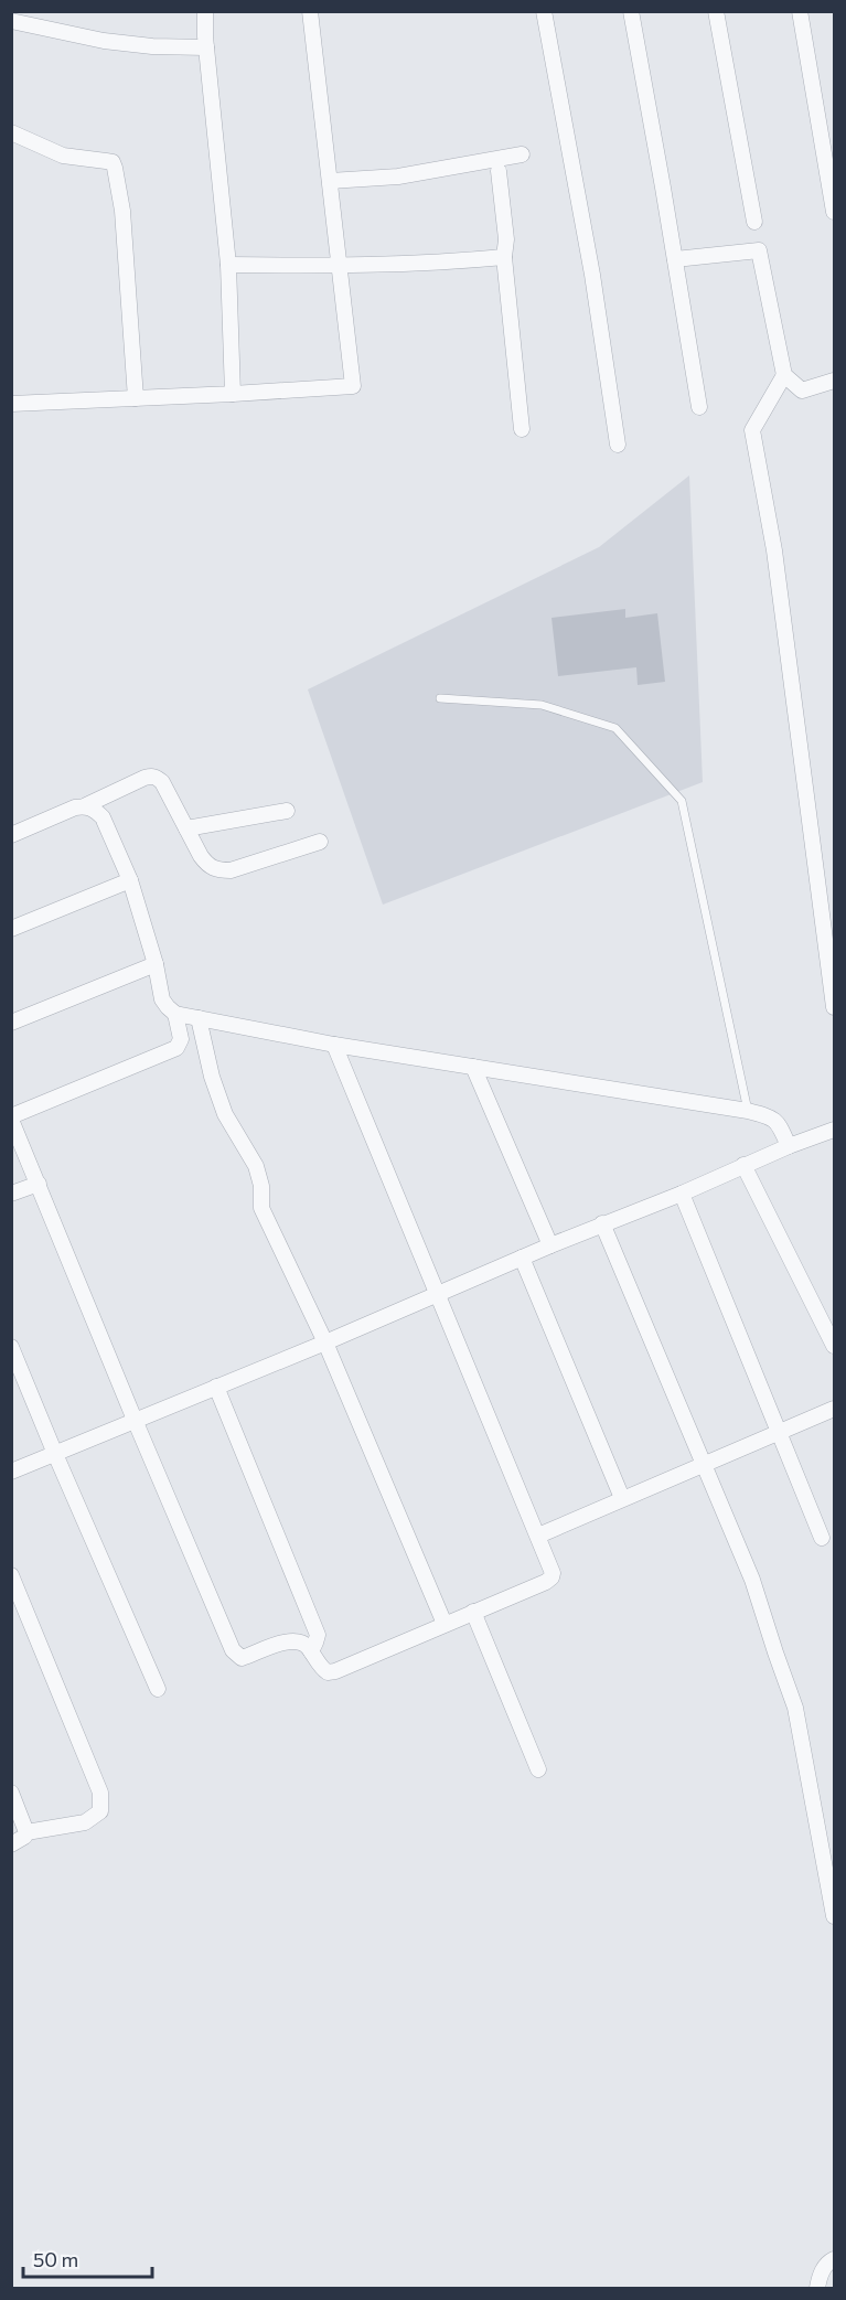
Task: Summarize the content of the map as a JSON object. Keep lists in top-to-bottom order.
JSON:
{
  "scale_bar": "50 m"
}
